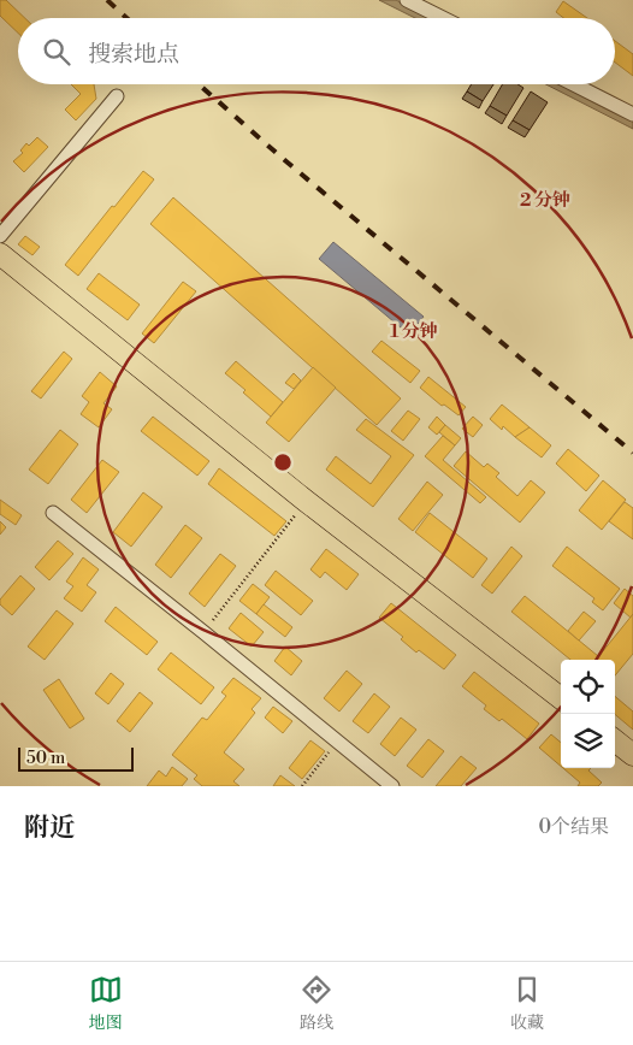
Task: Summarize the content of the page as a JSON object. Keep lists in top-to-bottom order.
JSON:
{
  "scale_bar": "50 m",
  "page": {
    "search": "搜索地点",
    "scale": "50 m",
    "heading": ["附近", "0个结果"],
    "nav": ["地图", "路线", "收藏"]
  },
  "rings": ["2 分钟", "1 分钟"]
}
